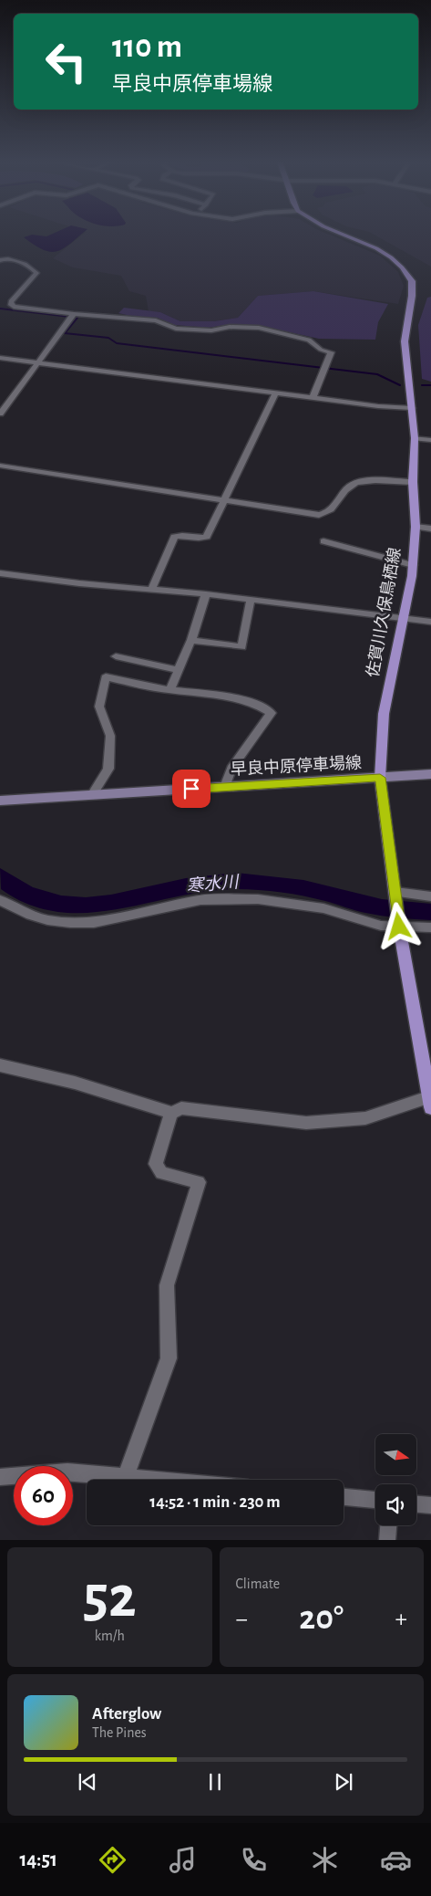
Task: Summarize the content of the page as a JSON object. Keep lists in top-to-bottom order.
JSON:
{
  "streets": {
    "main road": ["佐賀川久保鳥栖線", "早良中原停車場線"]
  },
  "crossings": [
    ["佐賀川久保鳥栖線", "早良中原停車場線"]
  ],
  "water": ["寒水川"],
  "north": "right",
  "page": {
    "turn": ["110 m", "早良中原停車場線"],
    "limit": "60",
    "trip": "14:52 · 1 min · 230 m",
    "tile": [
      ["52", "km/h"],
      "Climate"
    ],
    "heat": ["−", "20°", "+"],
    "song": ["Afterglow", "The Pines"],
    "tabs": "14:51"
  }
}
